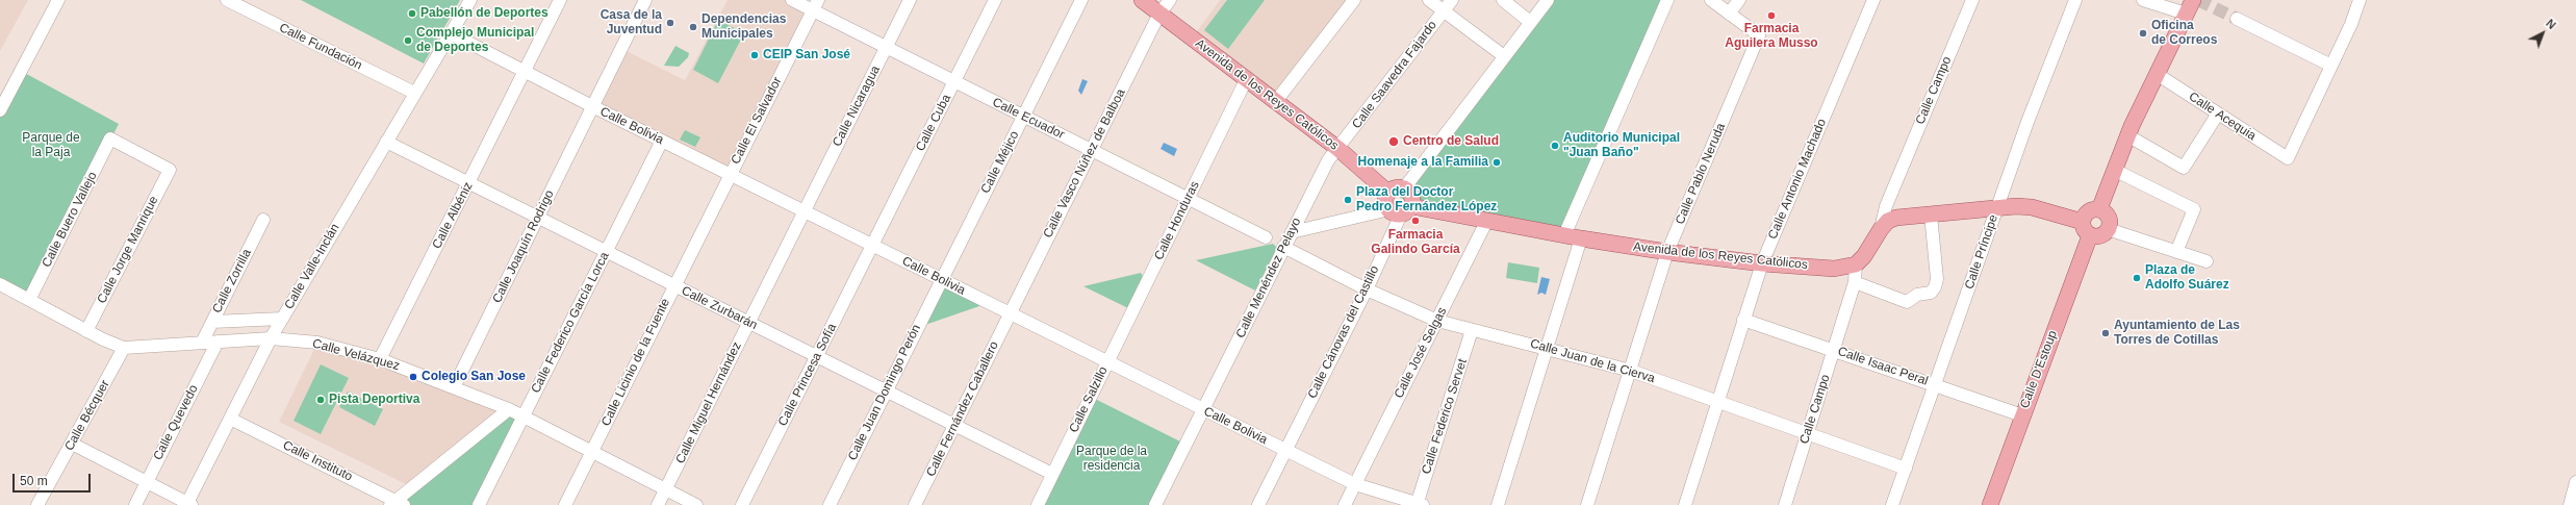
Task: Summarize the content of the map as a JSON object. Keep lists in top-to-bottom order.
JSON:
{
  "streets": {
    "main road": ["Avenida de los Reyes Católicos", "Calle D'Estoup"],
    "street": [
      "Calle Fundación",
      "Calle Saavedra Fajardo",
      "Calle Campo",
      "Calle Nicaragua",
      "Calle Acequia",
      "Calle Ecuador",
      "Calle El Salvador",
      "Calle Cuba",
      "Calle Bolivia",
      "Calle Méjico",
      "Calle Vasco Núñez de Balboa",
      "Calle Pablo Neruda",
      "Calle Antonio Machado",
      "Calle Albéniz",
      "Calle Buero Vallejo",
      "Calle Honduras",
      "Calle Joaquín Rodrigo",
      "Calle Jorge Manrique",
      "Calle Príncipe",
      "Calle Valle-Inclán",
      "Calle Menéndez Pelayo",
      "Calle Zorrilla",
      "Calle Zurbarán",
      "Calle Federico García Lorca",
      "Calle Cánovas del Castillo",
      "Calle José Selgas",
      "Calle Velázquez",
      "Calle Juan de la Cierva",
      "Calle Licinio de la Fuente",
      "Calle Isaac Peral",
      "Calle Princesa Sofía",
      "Calle Juan Domingo Perón",
      "Calle Salzillo",
      "Calle Miguel Hernández",
      "Calle Fernández Caballero",
      "Calle Bécquer",
      "Calle Federico Servet",
      "Calle Quevedo",
      "Calle Instituto"
    ]
  },
  "crossings": [
    ["Calle Fundación", "Calle Valle-Inclán"],
    ["Calle Saavedra Fajardo", "Avenida de los Reyes Católicos"],
    ["Calle Saavedra Fajardo", "Calle Menéndez Pelayo"],
    ["Calle Campo", "Avenida de los Reyes Católicos"],
    ["Calle Campo", "Calle Juan de la Cierva"],
    ["Calle Campo", "Calle Isaac Peral"],
    ["Avenida de los Reyes Católicos", "Calle Vasco Núñez de Balboa"],
    ["Avenida de los Reyes Católicos", "Calle Pablo Neruda"],
    ["Avenida de los Reyes Católicos", "Calle Antonio Machado"],
    ["Avenida de los Reyes Católicos", "Calle Honduras"],
    ["Avenida de los Reyes Católicos", "Calle Menéndez Pelayo"],
    ["Avenida de los Reyes Católicos", "Calle Cánovas del Castillo"],
    ["Avenida de los Reyes Católicos", "Calle José Selgas"],
    ["Calle Nicaragua", "Calle Ecuador"],
    ["Calle Nicaragua", "Calle Bolivia"],
    ["Calle Nicaragua", "Calle Miguel Hernández"],
    ["Calle Ecuador", "Calle El Salvador"],
    ["Calle Ecuador", "Calle Cuba"],
    ["Calle Ecuador", "Calle Méjico"],
    ["Calle Ecuador", "Calle Vasco Núñez de Balboa"],
    ["Calle Ecuador", "Calle Honduras"],
    ["Calle El Salvador", "Calle Bolivia"],
    ["Calle El Salvador", "Calle Licinio de la Fuente"],
    ["Calle Cuba", "Calle Bolivia"],
    ["Calle Cuba", "Calle Princesa Sofía"],
    ["Calle Bolivia", "Calle Méjico"],
    ["Calle Bolivia", "Calle Vasco Núñez de Balboa"],
    ["Calle Bolivia", "Calle Albéniz"],
    ["Calle Bolivia", "Calle Honduras"],
    ["Calle Bolivia", "Calle Joaquín Rodrigo"],
    ["Calle Bolivia", "Calle Valle-Inclán"],
    ["Calle Bolivia", "Calle Menéndez Pelayo"],
    ["Calle Bolivia", "Calle Federico García Lorca"],
    ["Calle Bolivia", "Calle Cánovas del Castillo"],
    ["Calle Bolivia", "Calle José Selgas"],
    ["Calle Bolivia", "Calle Licinio de la Fuente"],
    ["Calle Bolivia", "Calle Princesa Sofía"],
    ["Calle Bolivia", "Calle Juan Domingo Perón"],
    ["Calle Bolivia", "Calle Salzillo"],
    ["Calle Bolivia", "Calle Miguel Hernández"],
    ["Calle Bolivia", "Calle Fernández Caballero"],
    ["Calle Bolivia", "Calle Federico Servet"],
    ["Calle Méjico", "Calle Juan Domingo Perón"],
    ["Calle Vasco Núñez de Balboa", "Calle Fernández Caballero"],
    ["Calle Pablo Neruda", "Calle Juan de la Cierva"],
    ["Calle Antonio Machado", "Calle Juan de la Cierva"],
    ["Calle Antonio Machado", "Calle Isaac Peral"],
    ["Calle Albéniz", "Calle Zurbarán"],
    ["Calle Albéniz", "Calle Velázquez"],
    ["Calle Buero Vallejo", "Calle Jorge Manrique"],
    ["Calle Buero Vallejo", "Calle Velázquez"],
    ["Calle Honduras", "Calle Salzillo"],
    ["Calle Joaquín Rodrigo", "Calle Zurbarán"],
    ["Calle Joaquín Rodrigo", "Calle Velázquez"],
    ["Calle Jorge Manrique", "Calle Velázquez"],
    ["Calle Príncipe", "Calle Juan de la Cierva"],
    ["Calle Príncipe", "Calle Isaac Peral"],
    ["Calle Valle-Inclán", "Calle Zurbarán"],
    ["Calle Valle-Inclán", "Calle Velázquez"],
    ["Calle Valle-Inclán", "Calle Instituto"],
    ["Calle Menéndez Pelayo", "Calle Juan de la Cierva"],
    ["Calle Zorrilla", "Calle Velázquez"],
    ["Calle Zurbarán", "Calle Federico García Lorca"],
    ["Calle Zurbarán", "Calle Licinio de la Fuente"],
    ["Calle Zurbarán", "Calle Princesa Sofía"],
    ["Calle Zurbarán", "Calle Juan Domingo Perón"],
    ["Calle Zurbarán", "Calle Salzillo"],
    ["Calle Zurbarán", "Calle Miguel Hernández"],
    ["Calle Zurbarán", "Calle Fernández Caballero"],
    ["Calle Federico García Lorca", "Calle Velázquez"],
    ["Calle Cánovas del Castillo", "Calle Juan de la Cierva"],
    ["Calle José Selgas", "Calle Juan de la Cierva"],
    ["Calle Velázquez", "Calle Licinio de la Fuente"],
    ["Calle Velázquez", "Calle Miguel Hernández"],
    ["Calle Velázquez", "Calle Bécquer"],
    ["Calle Velázquez", "Calle Quevedo"],
    ["Calle Juan de la Cierva", "Calle Federico Servet"],
    ["Calle Isaac Peral", "Calle D'Estoup"]
  ],
  "parks": ["Parque de la Paja", "Parque de la residencia"],
  "places": [
    "Pabellón de Deportes",
    "Farmacia Aguilera Musso",
    "Casa de la Juventud",
    "Dependencias Municipales",
    "Oficina de Correos",
    "Complejo Municipal de Deportes",
    "CEIP San José",
    "Centro de Salud",
    "Auditorio Municipal \"Juan Baño\"",
    "Homenaje a la Familia",
    "Plaza del Doctor Pedro Fernández López",
    "Farmacia Galindo García",
    "Plaza de Adolfo Suárez",
    "Ayuntamiento de Las Torres de Cotillas",
    "Colegio San Jose",
    "Pista Deportiva"
  ],
  "scale_bar": "50 m",
  "north": "top right"
}
